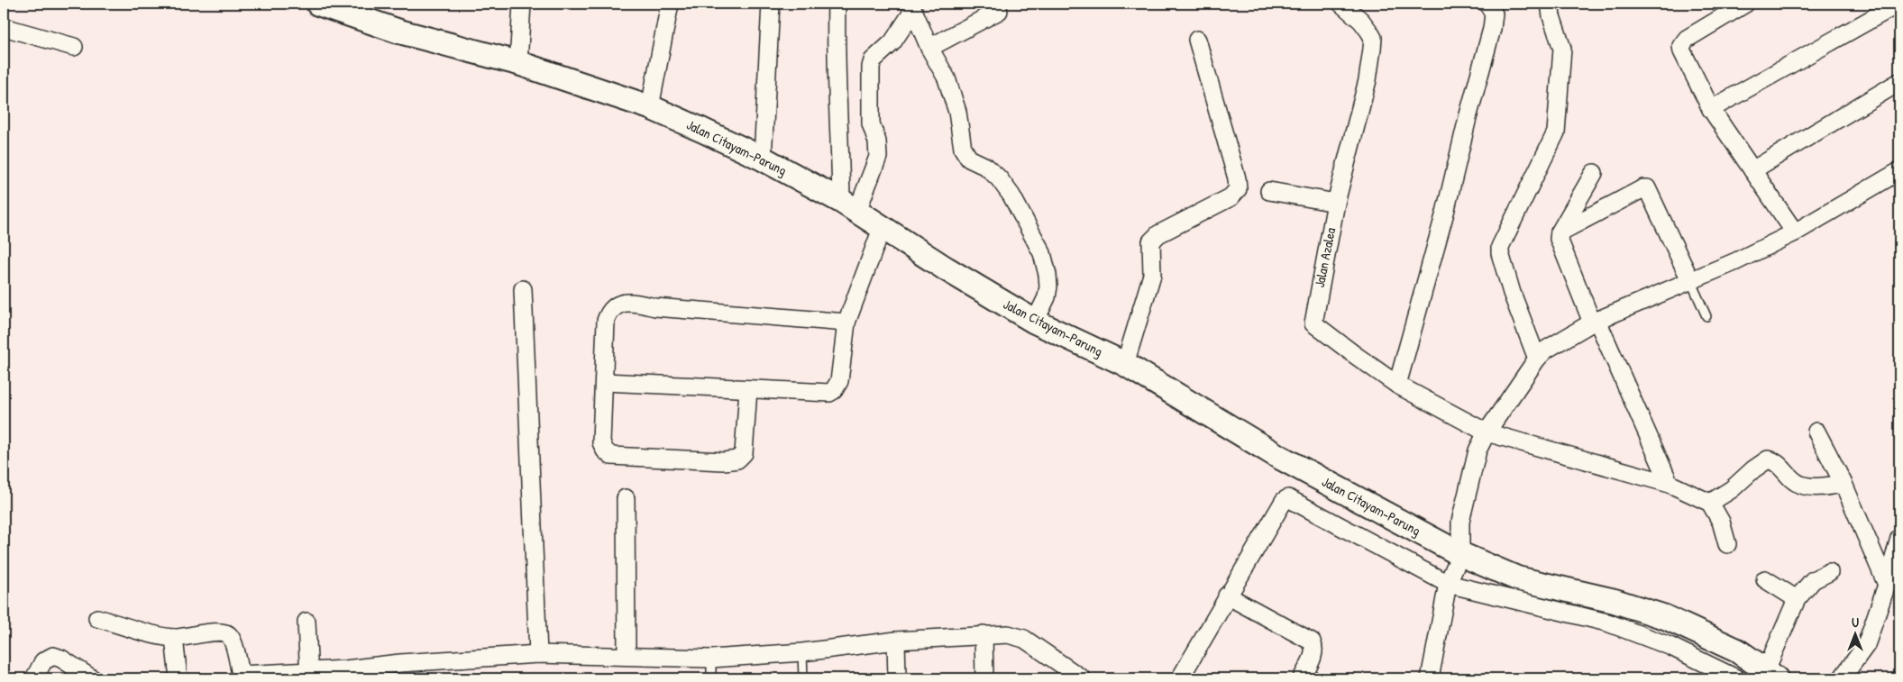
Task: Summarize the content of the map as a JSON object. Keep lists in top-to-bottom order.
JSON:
{
  "streets": {
    "main road": ["Jalan Citayam-Parung"],
    "street": ["Jalan Azalea"]
  },
  "north": "top"
}
